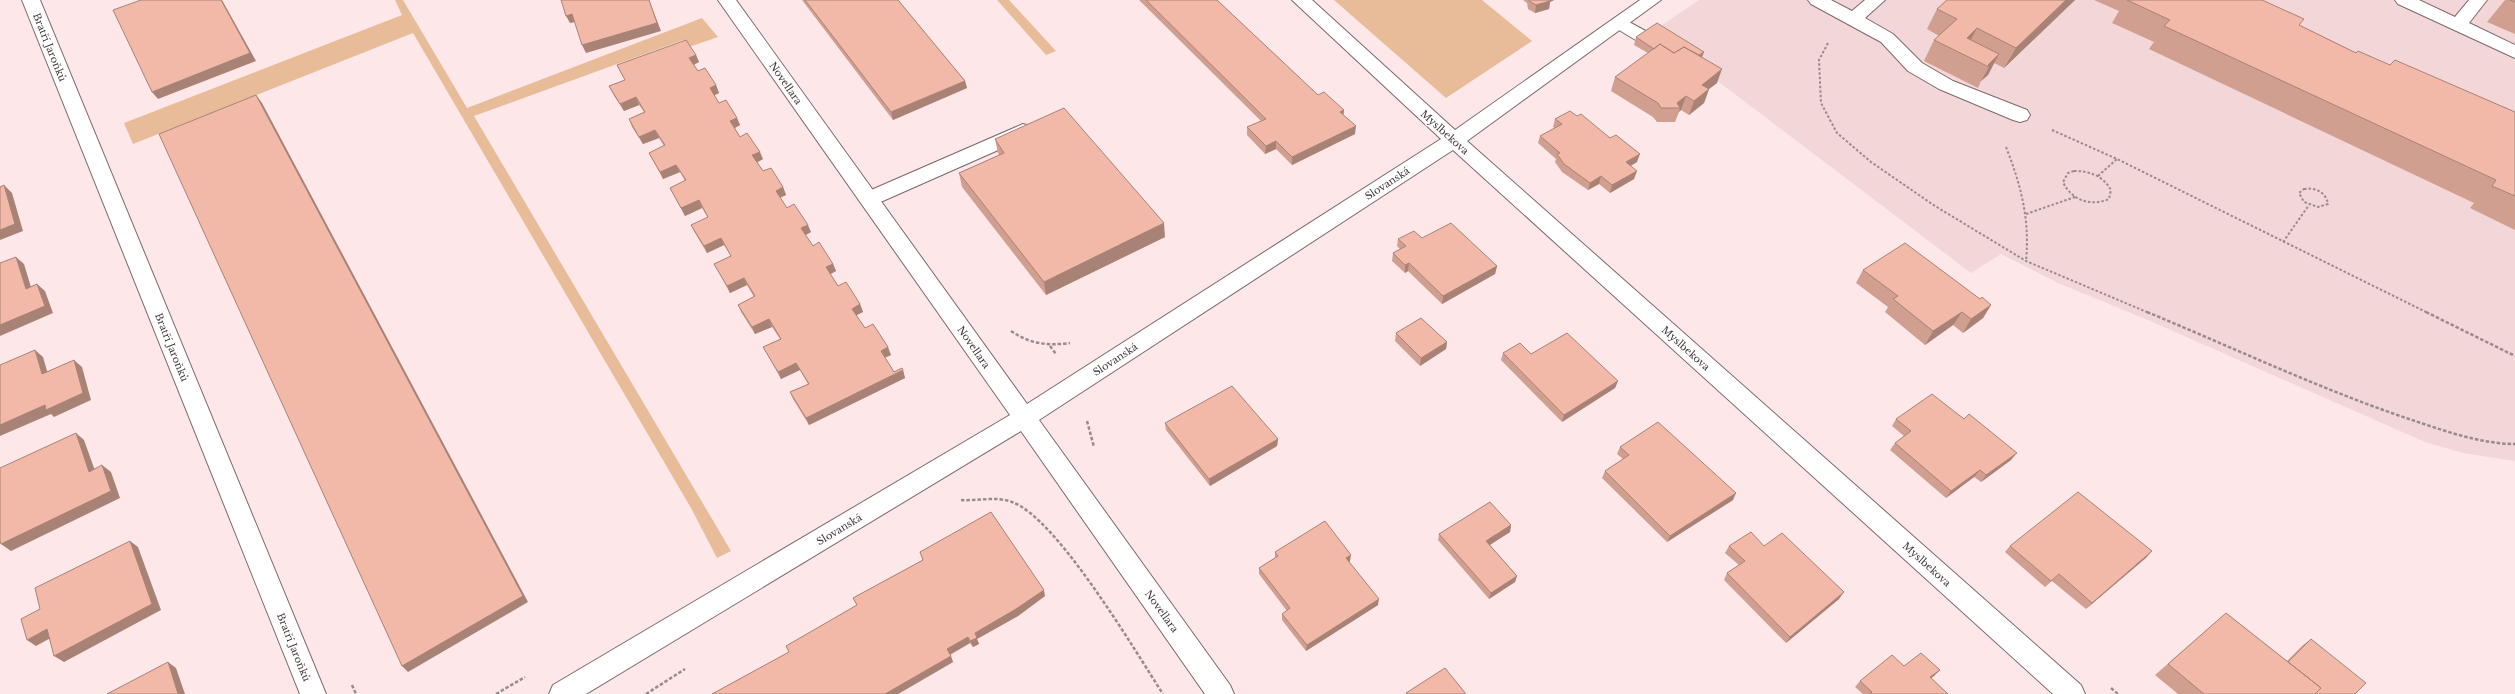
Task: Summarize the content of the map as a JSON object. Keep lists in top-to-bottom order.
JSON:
{
  "streets": {
    "street": [
      "Bratří Jaroňků",
      "Novellara",
      "Myslbekova",
      "Slovanská"
    ]
  },
  "crossings": [
    ["Novellara", "Slovanská"],
    ["Myslbekova", "Slovanská"]
  ]
}
